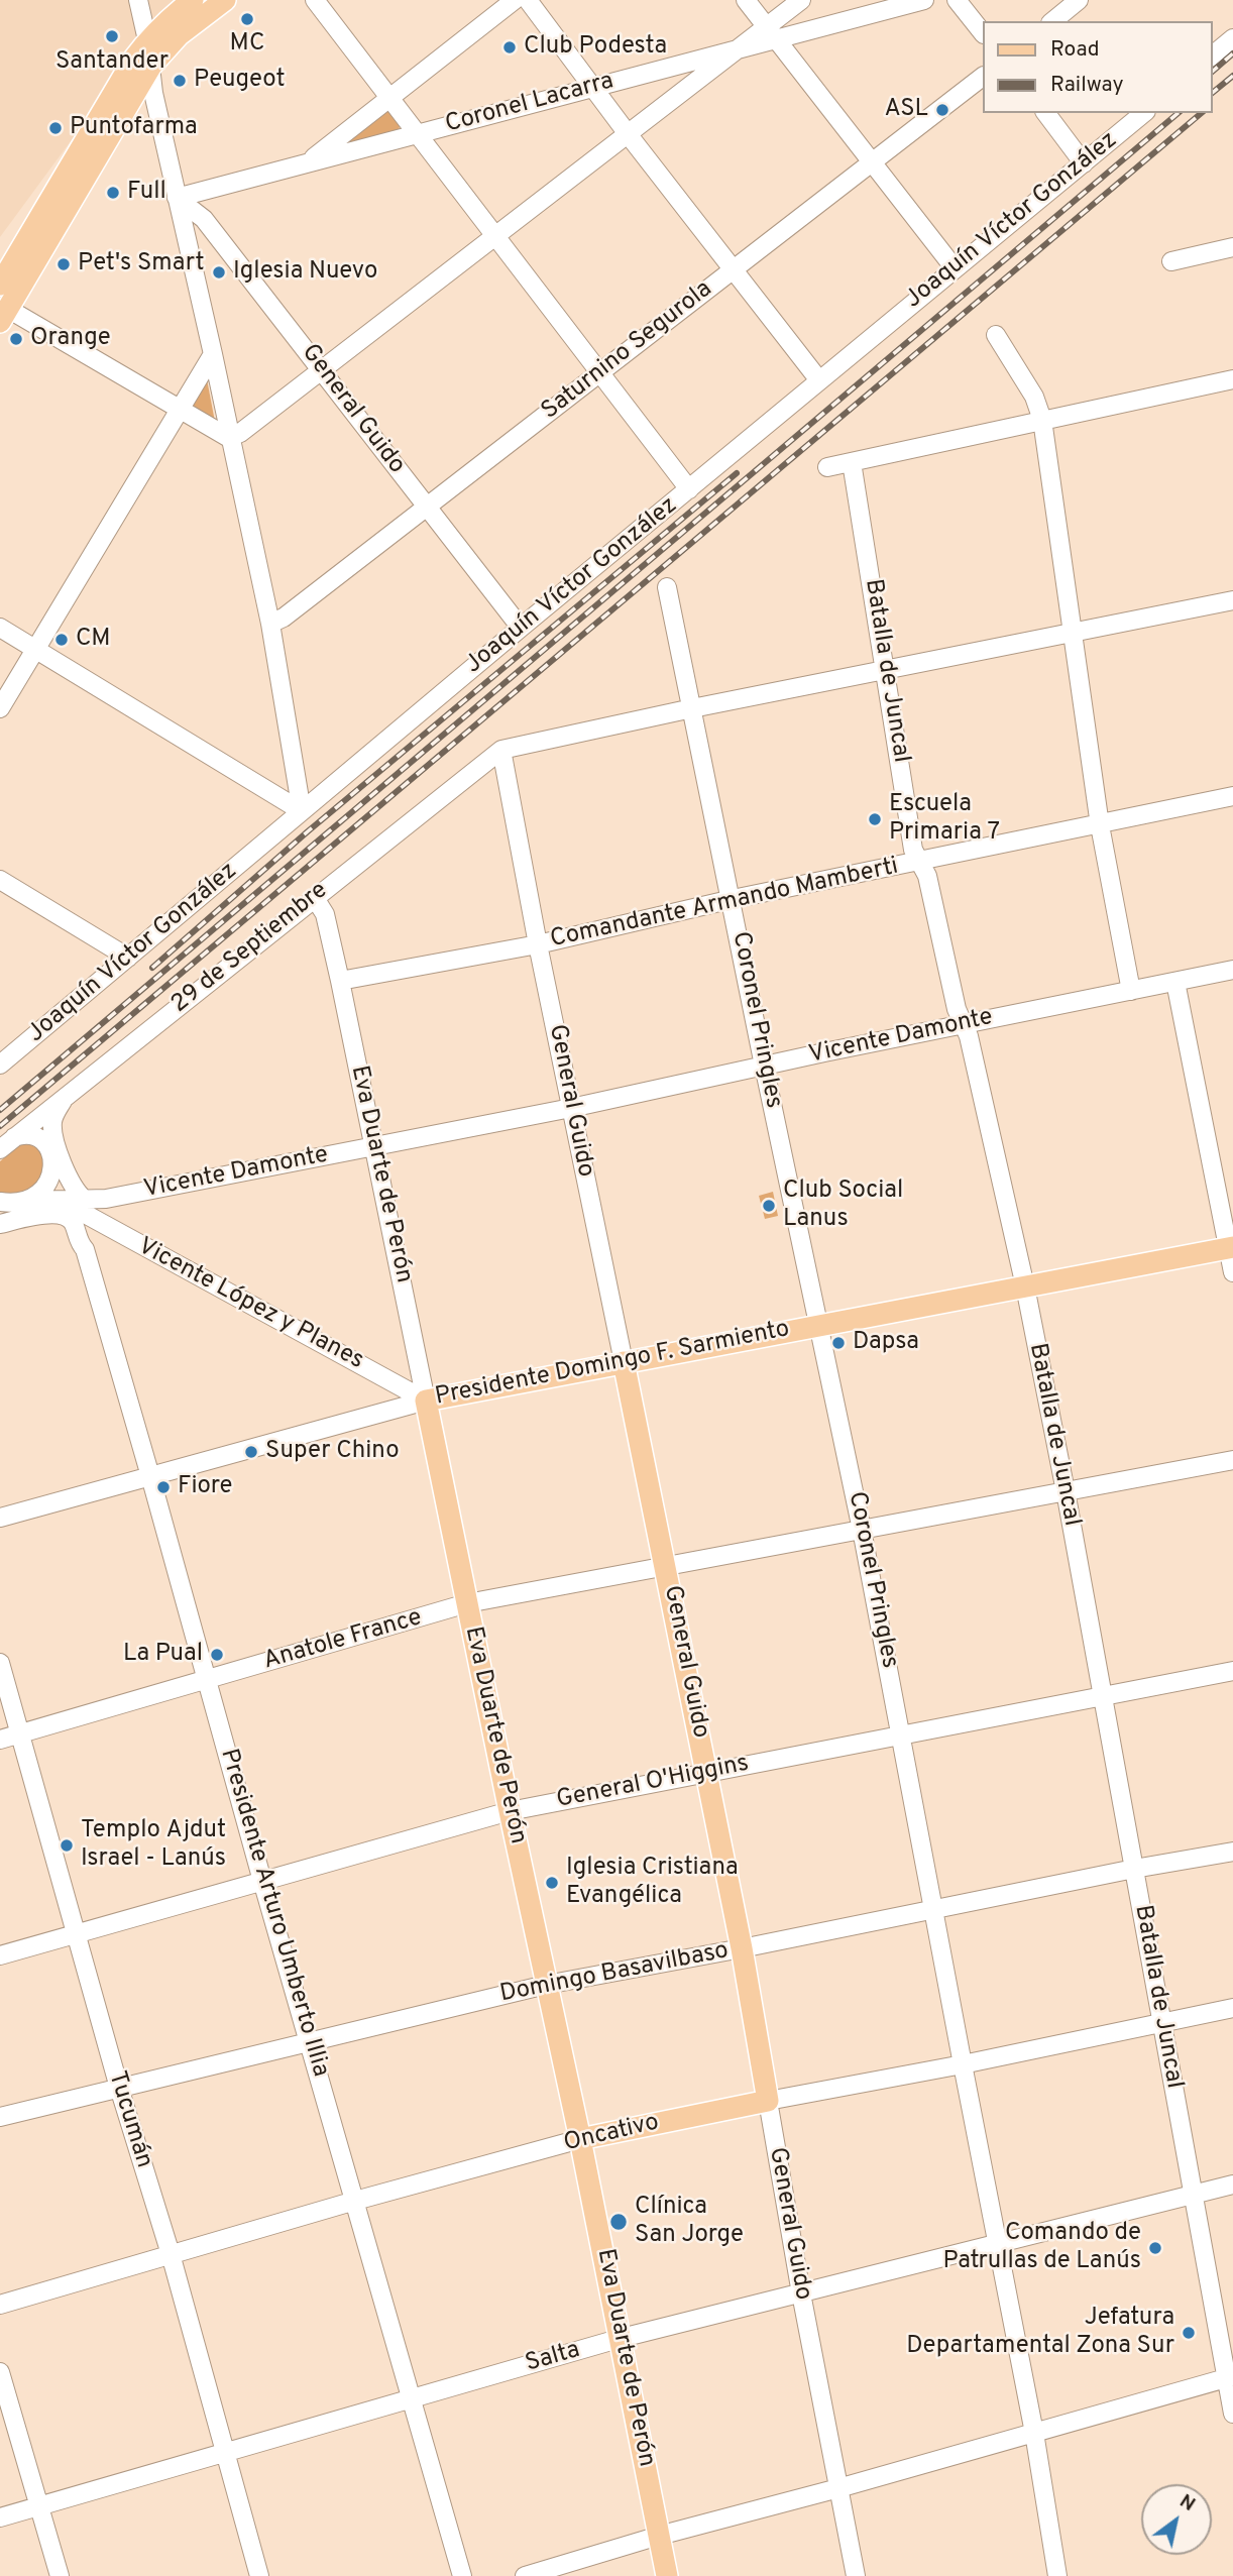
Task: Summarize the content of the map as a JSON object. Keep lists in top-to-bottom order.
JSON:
{
  "streets": {
    "main road": [
      "General Guido",
      "Eva Duarte de Perón",
      "Presidente Domingo F. Sarmiento",
      "Oncativo"
    ],
    "street": [
      "Coronel Lacarra",
      "Joaquín Víctor González",
      "Saturnino Segurola",
      "Batalla de Juncal",
      "Comandante Armando Mamberti",
      "29 de Septiembre",
      "Coronel Pringles",
      "Vicente Damonte",
      "Vicente López y Planes",
      "Anatole France",
      "General O'Higgins",
      "Presidente Arturo Umberto Illia",
      "Domingo Basavilbaso",
      "Tucumán",
      "Salta"
    ]
  },
  "crossings": [
    ["Coronel Lacarra", "General Guido"],
    ["Joaquín Víctor González", "General Guido"],
    ["Saturnino Segurola", "General Guido"],
    ["General Guido", "Comandante Armando Mamberti"],
    ["General Guido", "29 de Septiembre"],
    ["General Guido", "Vicente Damonte"],
    ["General Guido", "Presidente Domingo F. Sarmiento"],
    ["General Guido", "Anatole France"],
    ["General Guido", "General O'Higgins"],
    ["General Guido", "Domingo Basavilbaso"],
    ["General Guido", "Oncativo"],
    ["General Guido", "Salta"],
    ["Batalla de Juncal", "Comandante Armando Mamberti"],
    ["Batalla de Juncal", "Vicente Damonte"],
    ["Batalla de Juncal", "Presidente Domingo F. Sarmiento"],
    ["Batalla de Juncal", "Anatole France"],
    ["Batalla de Juncal", "General O'Higgins"],
    ["Batalla de Juncal", "Domingo Basavilbaso"],
    ["Batalla de Juncal", "Oncativo"],
    ["Batalla de Juncal", "Salta"],
    ["Comandante Armando Mamberti", "Coronel Pringles"],
    ["Comandante Armando Mamberti", "Eva Duarte de Perón"],
    ["29 de Septiembre", "Eva Duarte de Perón"],
    ["29 de Septiembre", "Presidente Arturo Umberto Illia"],
    ["Coronel Pringles", "Vicente Damonte"],
    ["Coronel Pringles", "Presidente Domingo F. Sarmiento"],
    ["Coronel Pringles", "Anatole France"],
    ["Coronel Pringles", "General O'Higgins"],
    ["Coronel Pringles", "Domingo Basavilbaso"],
    ["Coronel Pringles", "Oncativo"],
    ["Coronel Pringles", "Salta"],
    ["Vicente Damonte", "Eva Duarte de Perón"],
    ["Vicente Damonte", "Vicente López y Planes"],
    ["Vicente Damonte", "Presidente Arturo Umberto Illia"],
    ["Eva Duarte de Perón", "Vicente López y Planes"],
    ["Eva Duarte de Perón", "Presidente Domingo F. Sarmiento"],
    ["Eva Duarte de Perón", "Anatole France"],
    ["Eva Duarte de Perón", "General O'Higgins"],
    ["Eva Duarte de Perón", "Domingo Basavilbaso"],
    ["Eva Duarte de Perón", "Oncativo"],
    ["Eva Duarte de Perón", "Salta"],
    ["Vicente López y Planes", "Presidente Domingo F. Sarmiento"],
    ["Vicente López y Planes", "Presidente Arturo Umberto Illia"],
    ["Presidente Domingo F. Sarmiento", "Presidente Arturo Umberto Illia"],
    ["Anatole France", "Presidente Arturo Umberto Illia"],
    ["Anatole France", "Tucumán"],
    ["General O'Higgins", "Presidente Arturo Umberto Illia"],
    ["General O'Higgins", "Tucumán"],
    ["Presidente Arturo Umberto Illia", "Domingo Basavilbaso"],
    ["Presidente Arturo Umberto Illia", "Oncativo"],
    ["Presidente Arturo Umberto Illia", "Salta"],
    ["Domingo Basavilbaso", "Tucumán"],
    ["Tucumán", "Oncativo"],
    ["Tucumán", "Salta"]
  ],
  "places": [
    "MC",
    "Santander",
    "Club Podesta",
    "Peugeot",
    "ASL",
    "Puntofarma",
    "Full",
    "Pet's Smart",
    "Iglesia Nuevo",
    "Orange",
    "CM",
    "Escuela Primaria 7",
    "Club Social Lanus",
    "Dapsa",
    "Super Chino",
    "Fiore",
    "La Pual",
    "Templo Ajdut Israel - Lanús",
    "Iglesia Cristiana Evangélica",
    "Clínica San Jorge",
    "Comando de Patrullas de Lanús",
    "Jefatura Departamental Zona Sur"
  ],
  "legend": ["Road", "Railway"],
  "north": "top right"
}
